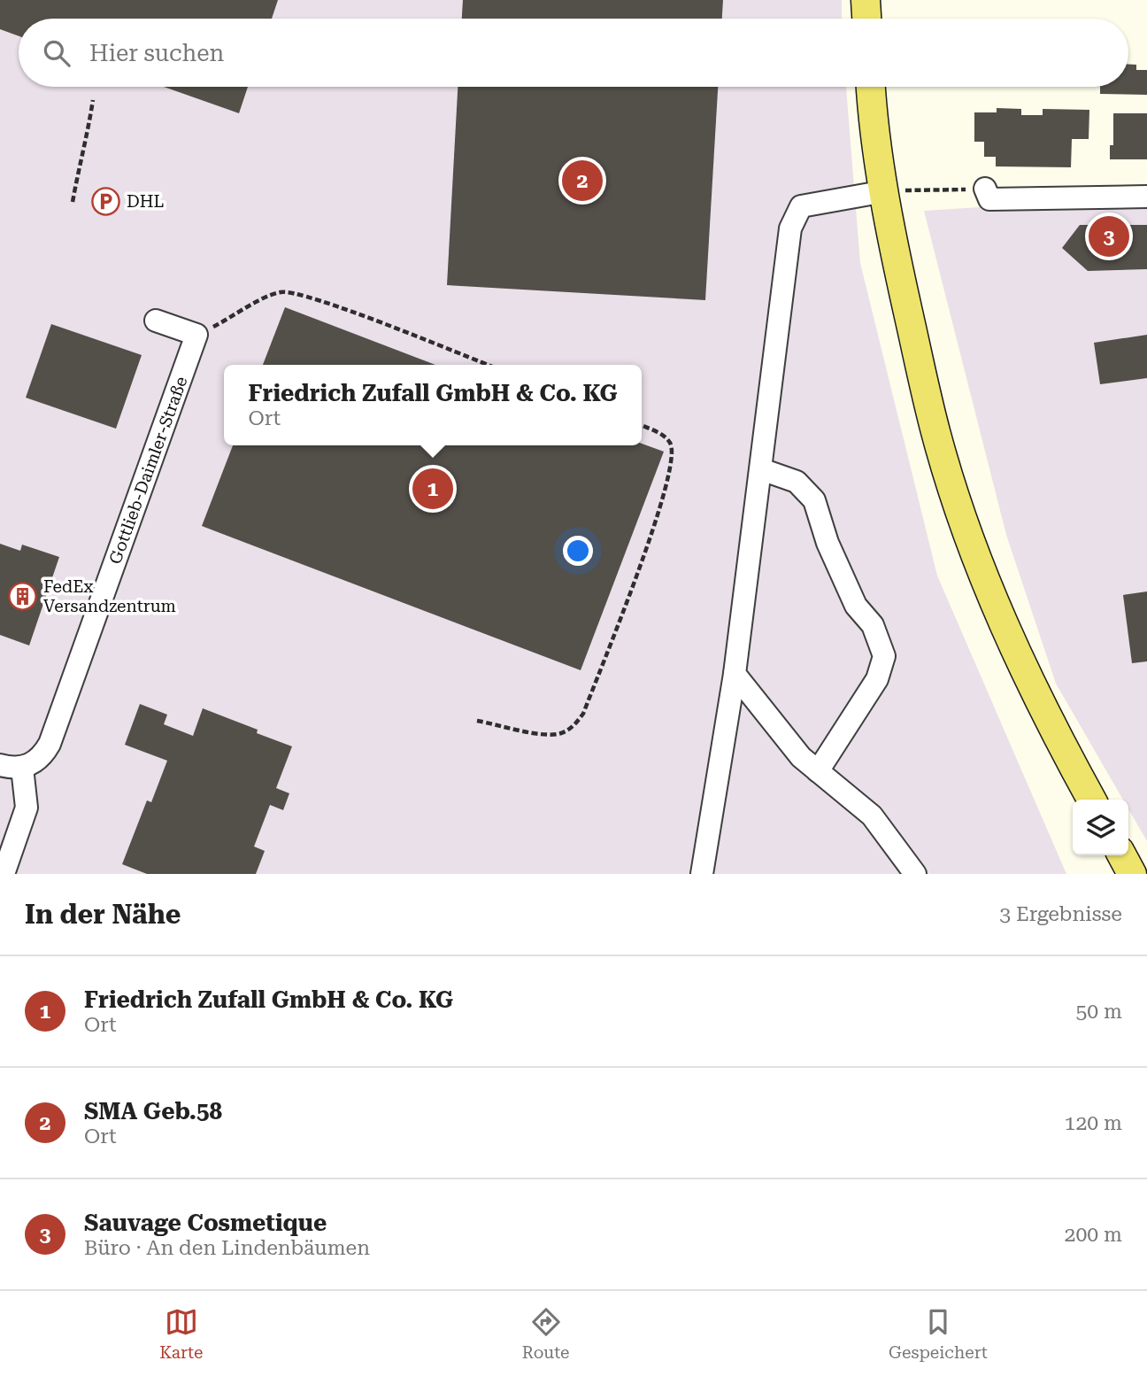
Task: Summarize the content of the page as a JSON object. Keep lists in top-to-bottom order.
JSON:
{
  "streets": {
    "street": ["Gottlieb-Daimler-Straße"]
  },
  "places": {
    "parking": ["DHL"],
    "building": ["FedEx Versandzentrum"]
  },
  "page": {
    "search": "Hier suchen",
    "pins": ["2", "3", "1"],
    "popup": ["Friedrich Zufall GmbH & Co. KG", "Ort"],
    "heading": ["In der Nähe", "3 Ergebnisse"],
    "list": [
      {
        "mark": "1",
        "name": "Friedrich Zufall GmbH & Co. KG",
        "note": "Ort",
        "value": "50 m"
      },
      {
        "mark": "2",
        "name": "SMA Geb.58",
        "note": "Ort",
        "value": "120 m"
      },
      {
        "mark": "3",
        "name": "Sauvage Cosmetique",
        "note": "Büro · An den Lindenbäumen",
        "value": "200 m"
      }
    ],
    "nav": ["Karte", "Route", "Gespeichert"]
  }
}
